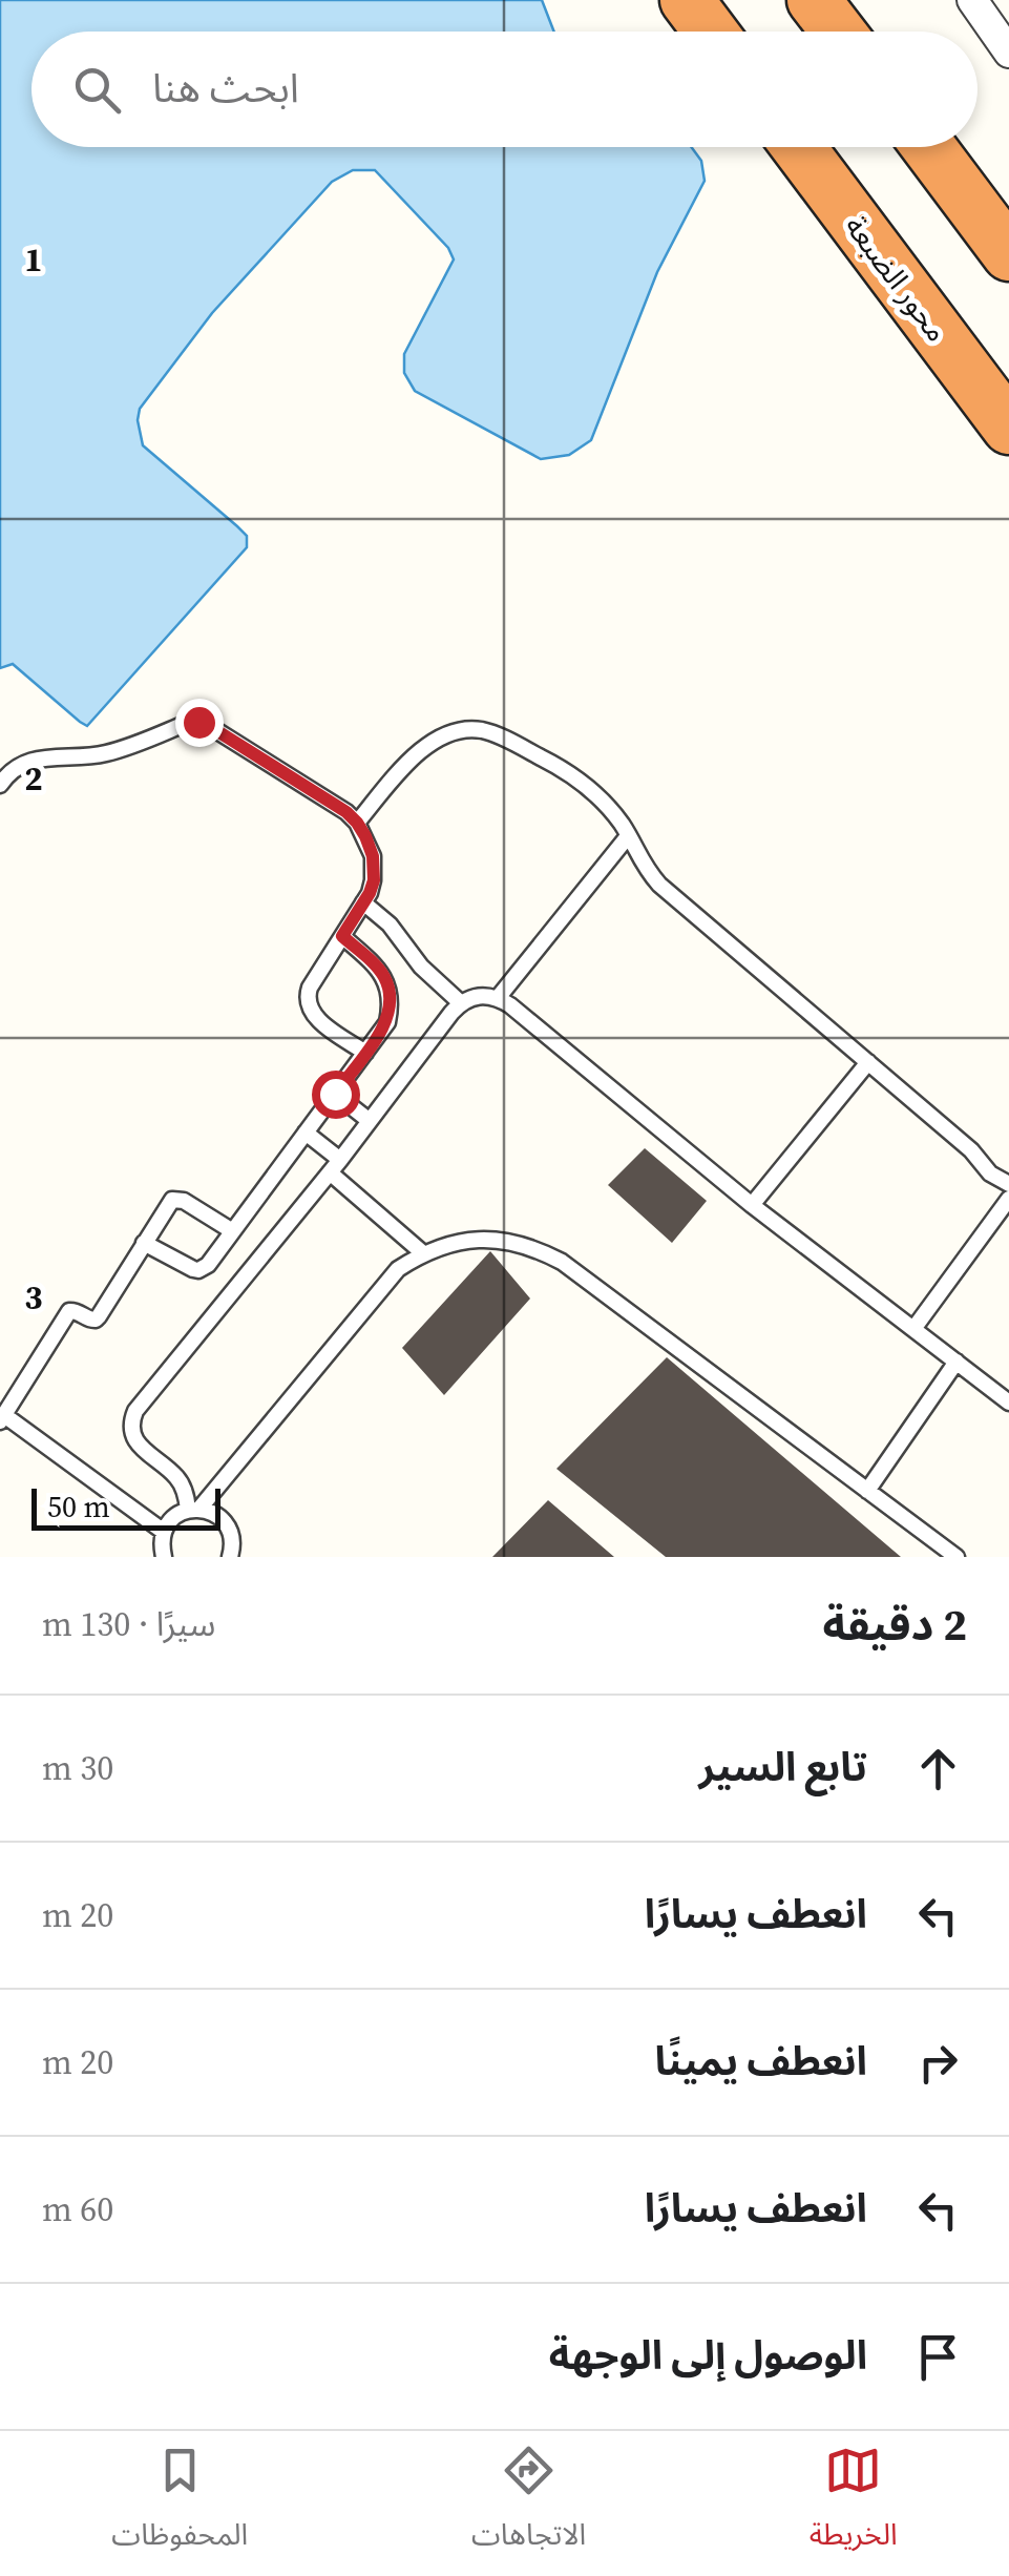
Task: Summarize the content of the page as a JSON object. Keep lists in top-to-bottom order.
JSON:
{
  "streets": {
    "highway": ["محور الضبعة"]
  },
  "scale_bar": "50 m",
  "page": {
    "search": "ابحث هنا",
    "scale": "50 m",
    "heading": ["2 دقيقة", "سيرًا · 130 m"],
    "list": [
      ["تابع السير", "30 m"],
      ["انعطف يسارًا", "20 m"],
      ["انعطف يمينًا", "20 m"],
      ["انعطف يسارًا", "60 m"],
      "الوصول إلى الوجهة"
    ],
    "nav": ["الخريطة", "الاتجاهات", "المحفوظات"]
  },
  "grid": {
    "rows": ["1", "2", "3"]
  }
}
